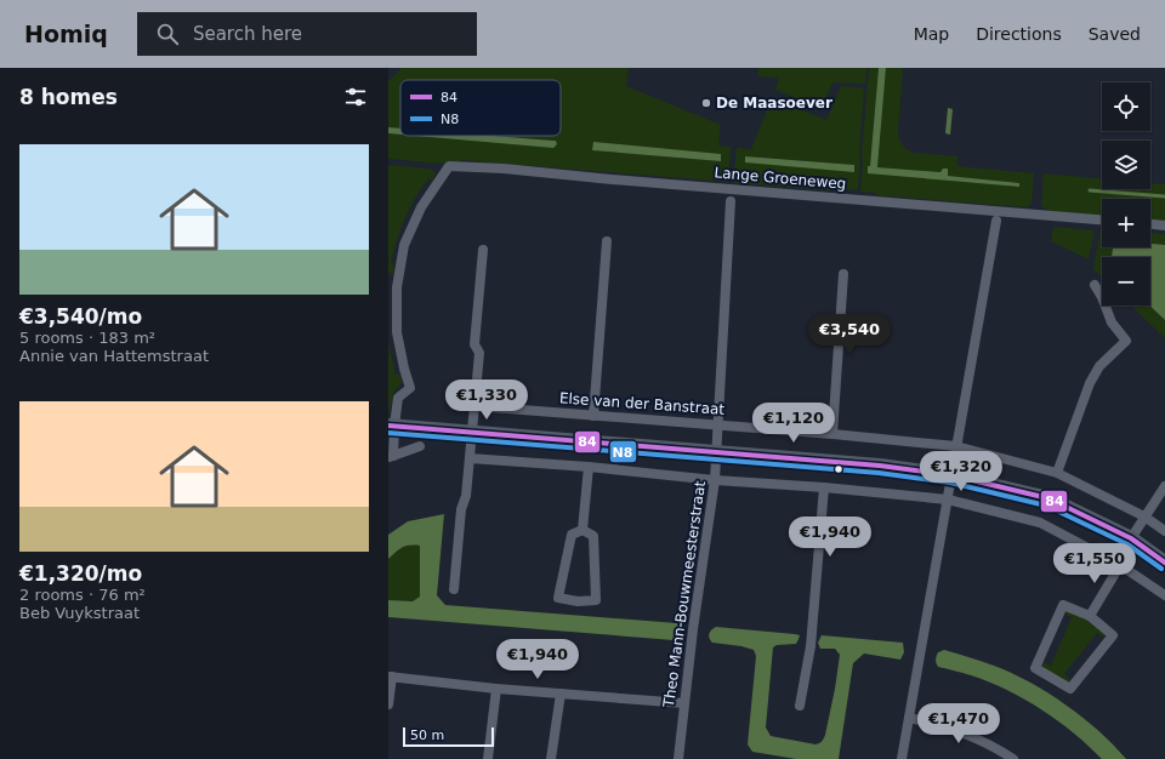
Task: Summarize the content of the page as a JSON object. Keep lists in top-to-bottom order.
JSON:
{
  "streets": {
    "street": ["Lange Groeneweg", "Else van der Banstraat", "Theo Mann-Bouwmeesterstraat"]
  },
  "crossings": [
    ["Else van der Banstraat", "Theo Mann-Bouwmeesterstraat"]
  ],
  "places": ["De Maasoever"],
  "lines": ["transit line 84", "transit line N8"],
  "legend": ["84", "N8"],
  "scale_bar": "50 m",
  "page": {
    "header": "Homiq",
    "search": "Search here",
    "nav": ["Map", "Directions", "Saved"],
    "heading": "8 homes",
    "map_buttons": ["+", "−"],
    "list": [
      {
        "name": "€3,540/mo",
        "note": "5 rooms · 183 m² · Annie van Hattemstraat"
      },
      {
        "name": "€1,320/mo",
        "note": "2 rooms · 76 m² · Beb Vuykstraat"
      }
    ],
    "price": [
      "€3,540",
      "€1,330",
      "€1,120",
      "€1,320",
      "€1,940",
      "€1,550",
      "€1,940",
      "€1,470"
    ],
    "scale": "50 m"
  }
}
